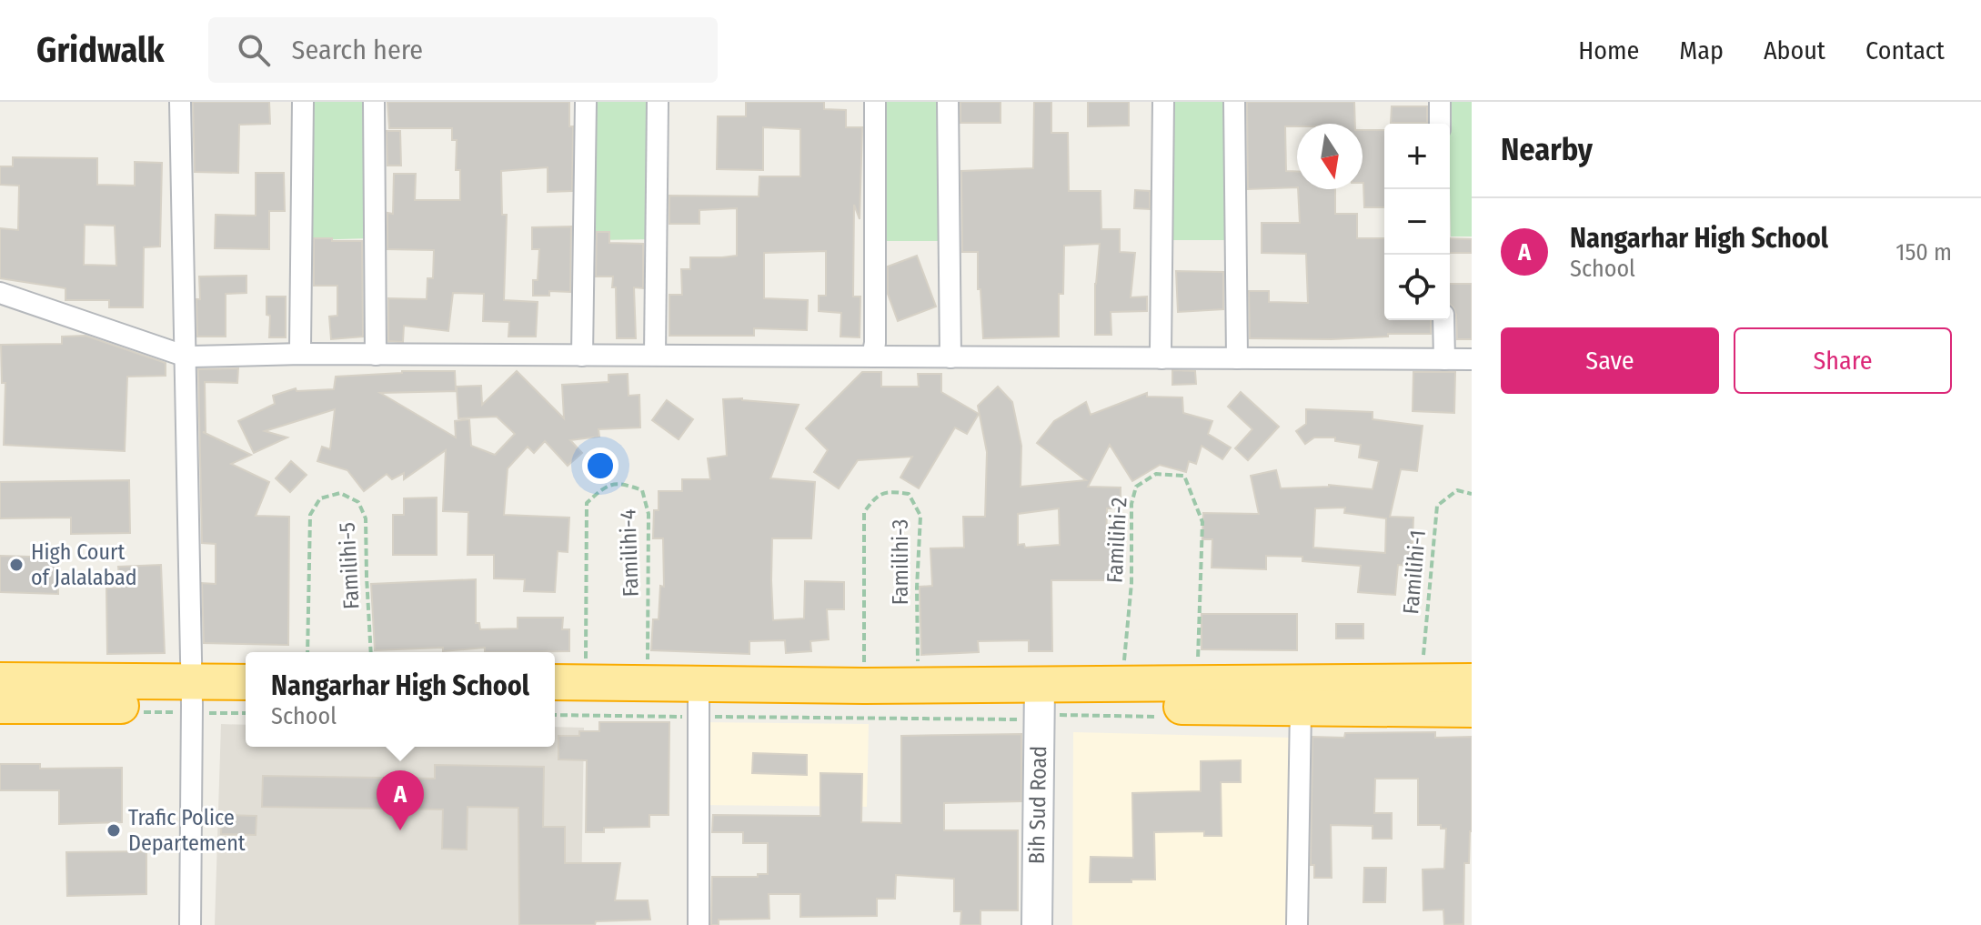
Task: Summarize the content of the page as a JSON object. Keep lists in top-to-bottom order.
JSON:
{
  "streets": {
    "main road": ["Bih Sud Road"],
    "path": [
      "Familihi-2",
      "Familihi-4",
      "Familihi-3",
      "Familihi-5",
      "Familihi-1"
    ]
  },
  "places": ["High Court of Jalalabad", "Trafic Police Departement"],
  "north": "bottom",
  "page": {
    "header": "Gridwalk",
    "search": "Search here",
    "nav": [
      "Home",
      "Map",
      "About",
      "Contact"
    ],
    "heading": "Nearby",
    "map_buttons": ["+", "−"],
    "list": [
      {
        "mark": "A",
        "name": "Nangarhar High School",
        "note": "School",
        "value": "150 m"
      }
    ],
    "buttons": ["Save", "Share"],
    "popup": ["Nangarhar High School", "School"],
    "pins": "A"
  }
}
